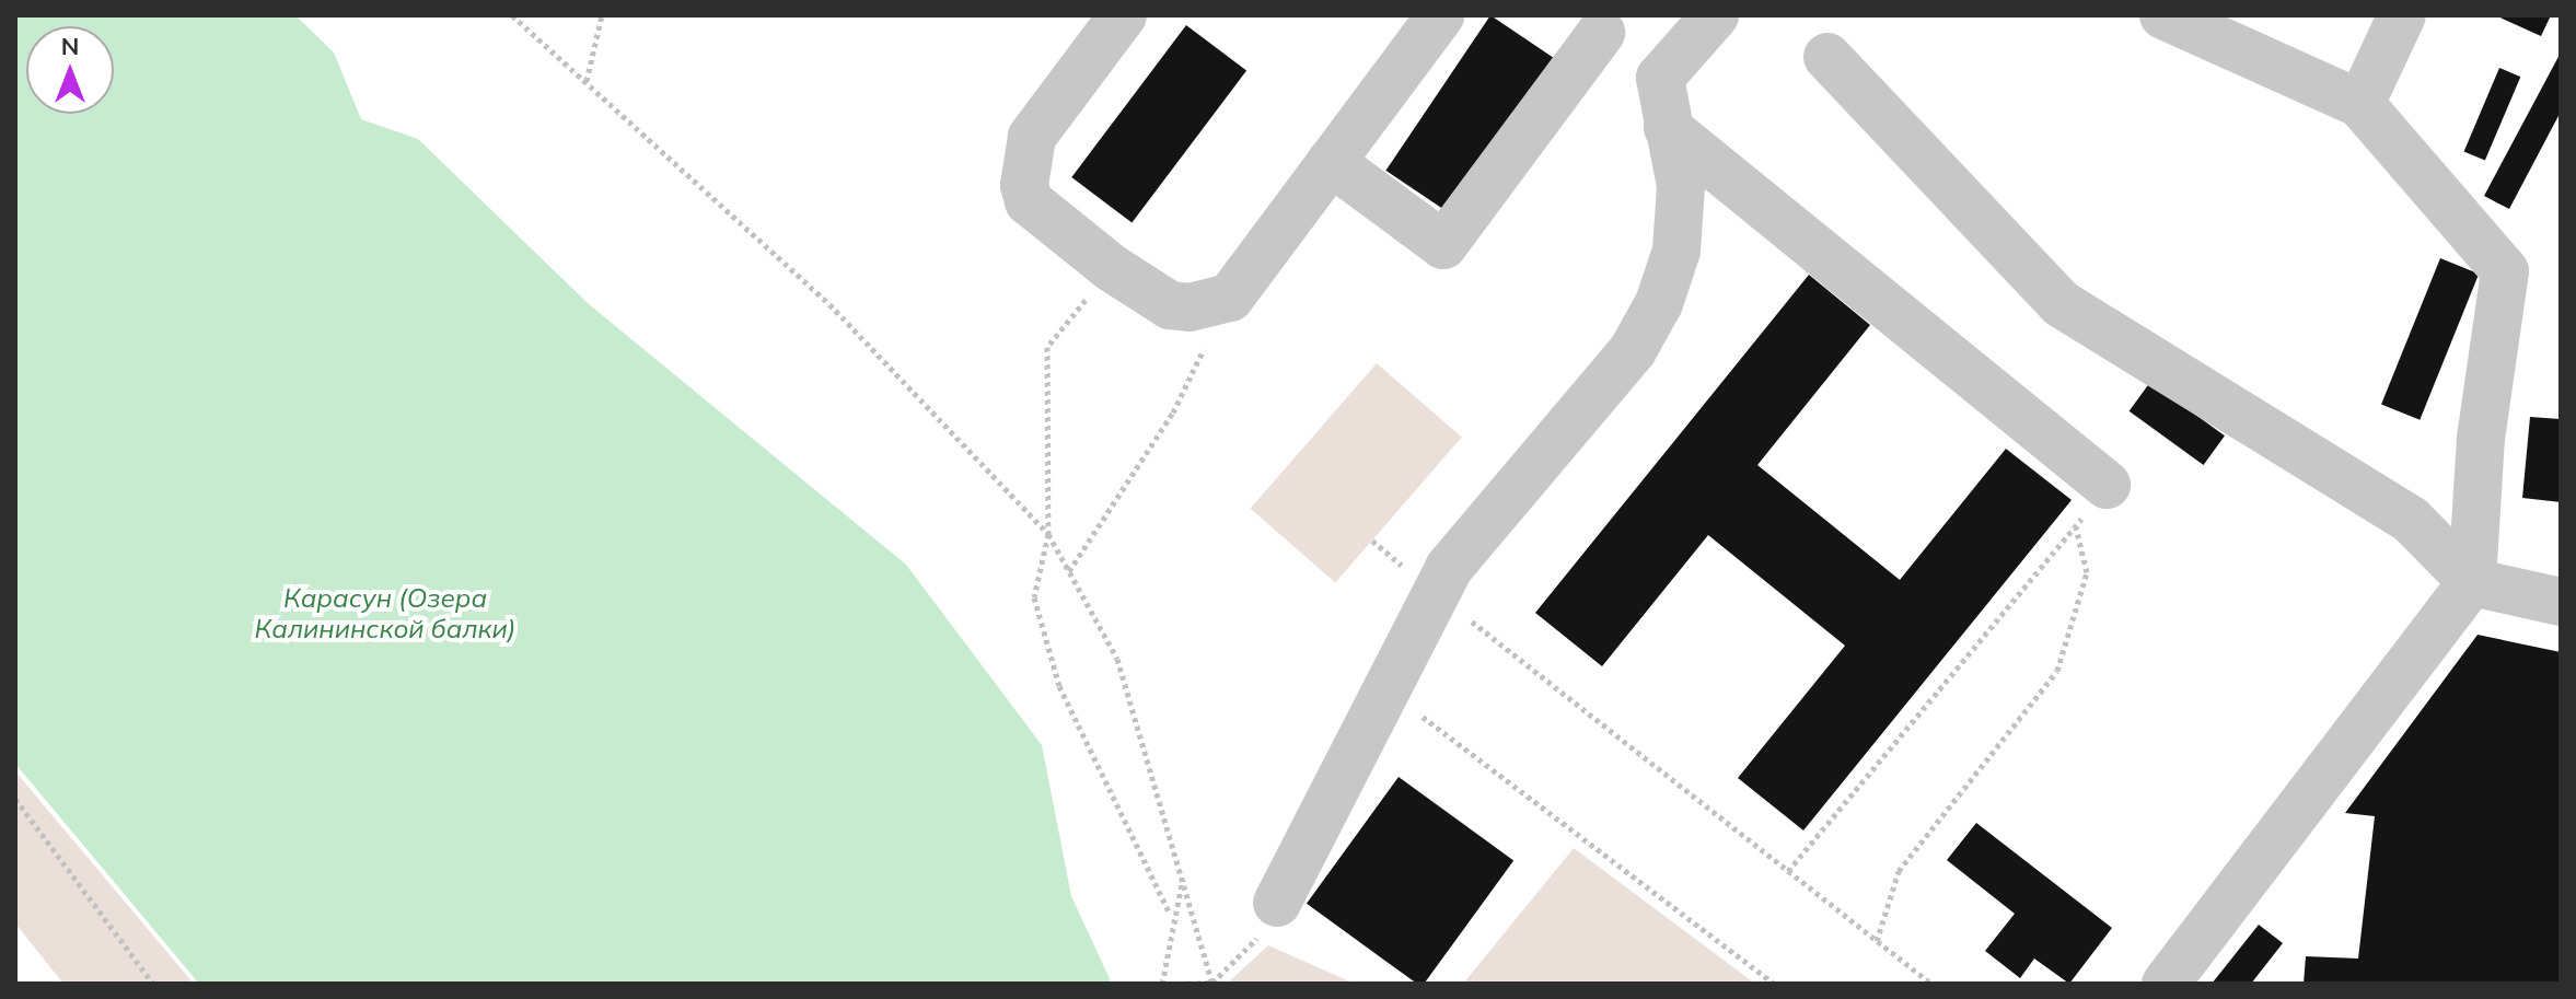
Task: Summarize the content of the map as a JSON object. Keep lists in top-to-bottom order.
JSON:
{
  "water": ["Карасун (Озера Калининской балки)"],
  "north": "top"
}
